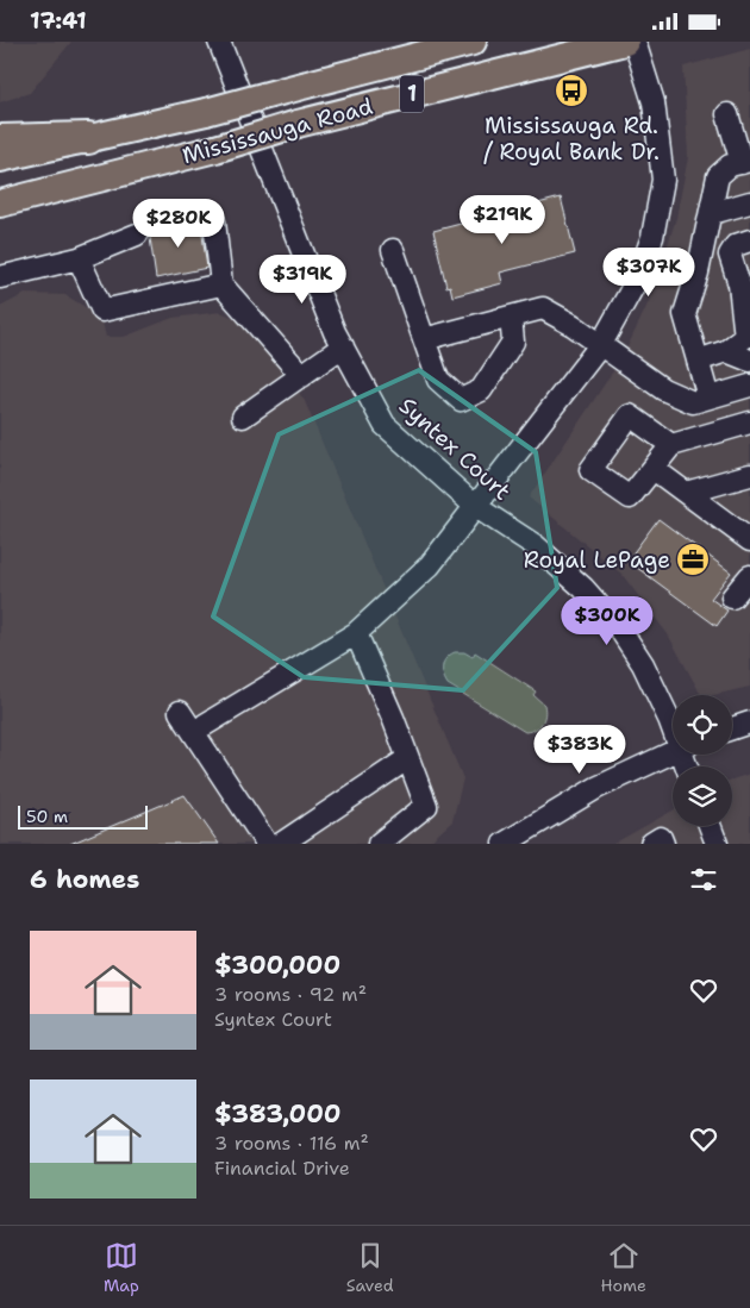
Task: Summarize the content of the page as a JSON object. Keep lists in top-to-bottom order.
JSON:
{
  "streets": {
    "main road": ["1", "Mississauga Road"],
    "street": ["Syntex Court"]
  },
  "places": {
    "bus stop": ["Mississauga Rd. / Royal Bank Dr."],
    "office": ["Royal LePage"]
  },
  "scale_bar": "50 m",
  "page": {
    "status": "17:41",
    "price": [
      "$219K",
      "$280K",
      "$307K",
      "$319K",
      "$300K",
      "$383K"
    ],
    "scale": "50 m",
    "heading": "6 homes",
    "list": [
      {
        "name": "$300,000",
        "note": "3 rooms · 92 m² · Syntex Court"
      },
      {
        "name": "$383,000",
        "note": "3 rooms · 116 m² · Financial Drive"
      }
    ],
    "tabs": ["Map", "Saved", "Home"]
  }
}
